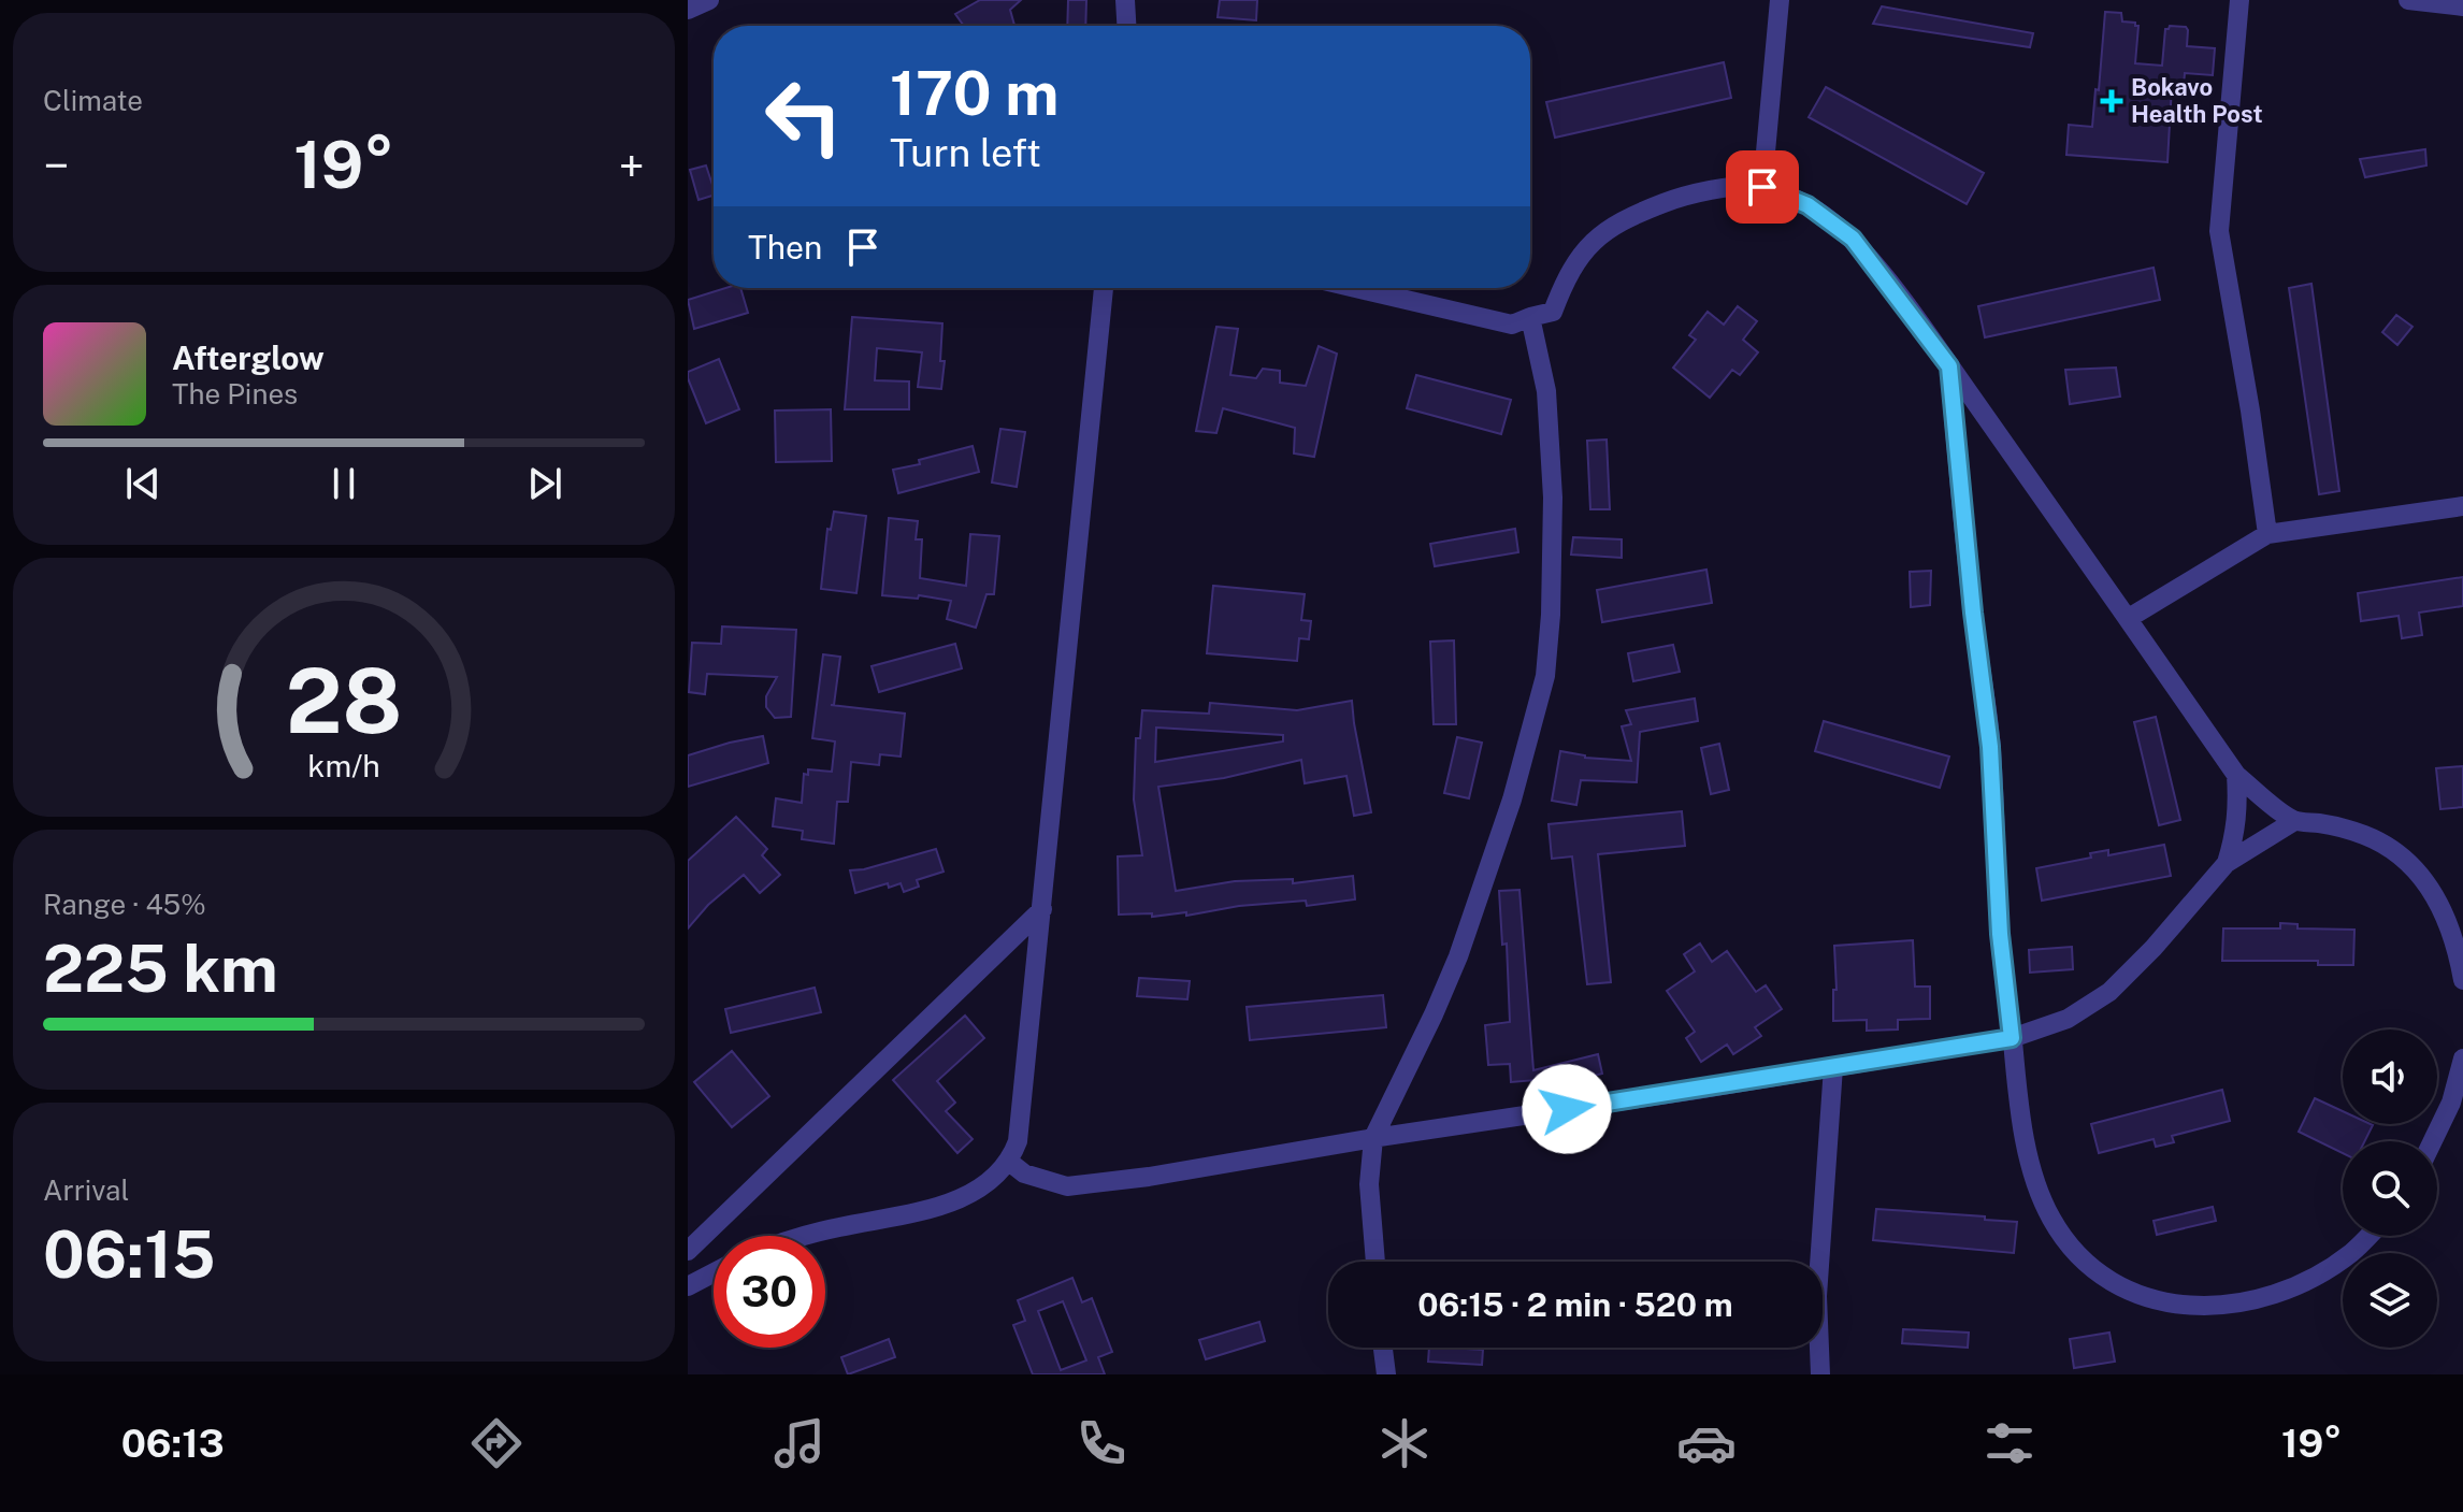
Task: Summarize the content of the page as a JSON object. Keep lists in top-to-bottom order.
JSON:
{
  "places": {
    "health": ["Bokavo Health Post"]
  },
  "page": {
    "tile": [
      "Climate",
      ["Range · 45%", "225 km"],
      ["Arrival", "06:15"]
    ],
    "turn": ["170 m", "Turn left"],
    "heat": ["−", "19°", "+"],
    "then": "Then",
    "song": ["Afterglow", "The Pines"],
    "limit": "30",
    "trip": "06:15 · 2 min · 520 m",
    "tabs": ["06:13", "19°"],
    "gauge": ["28", "km/h"]
  }
}
